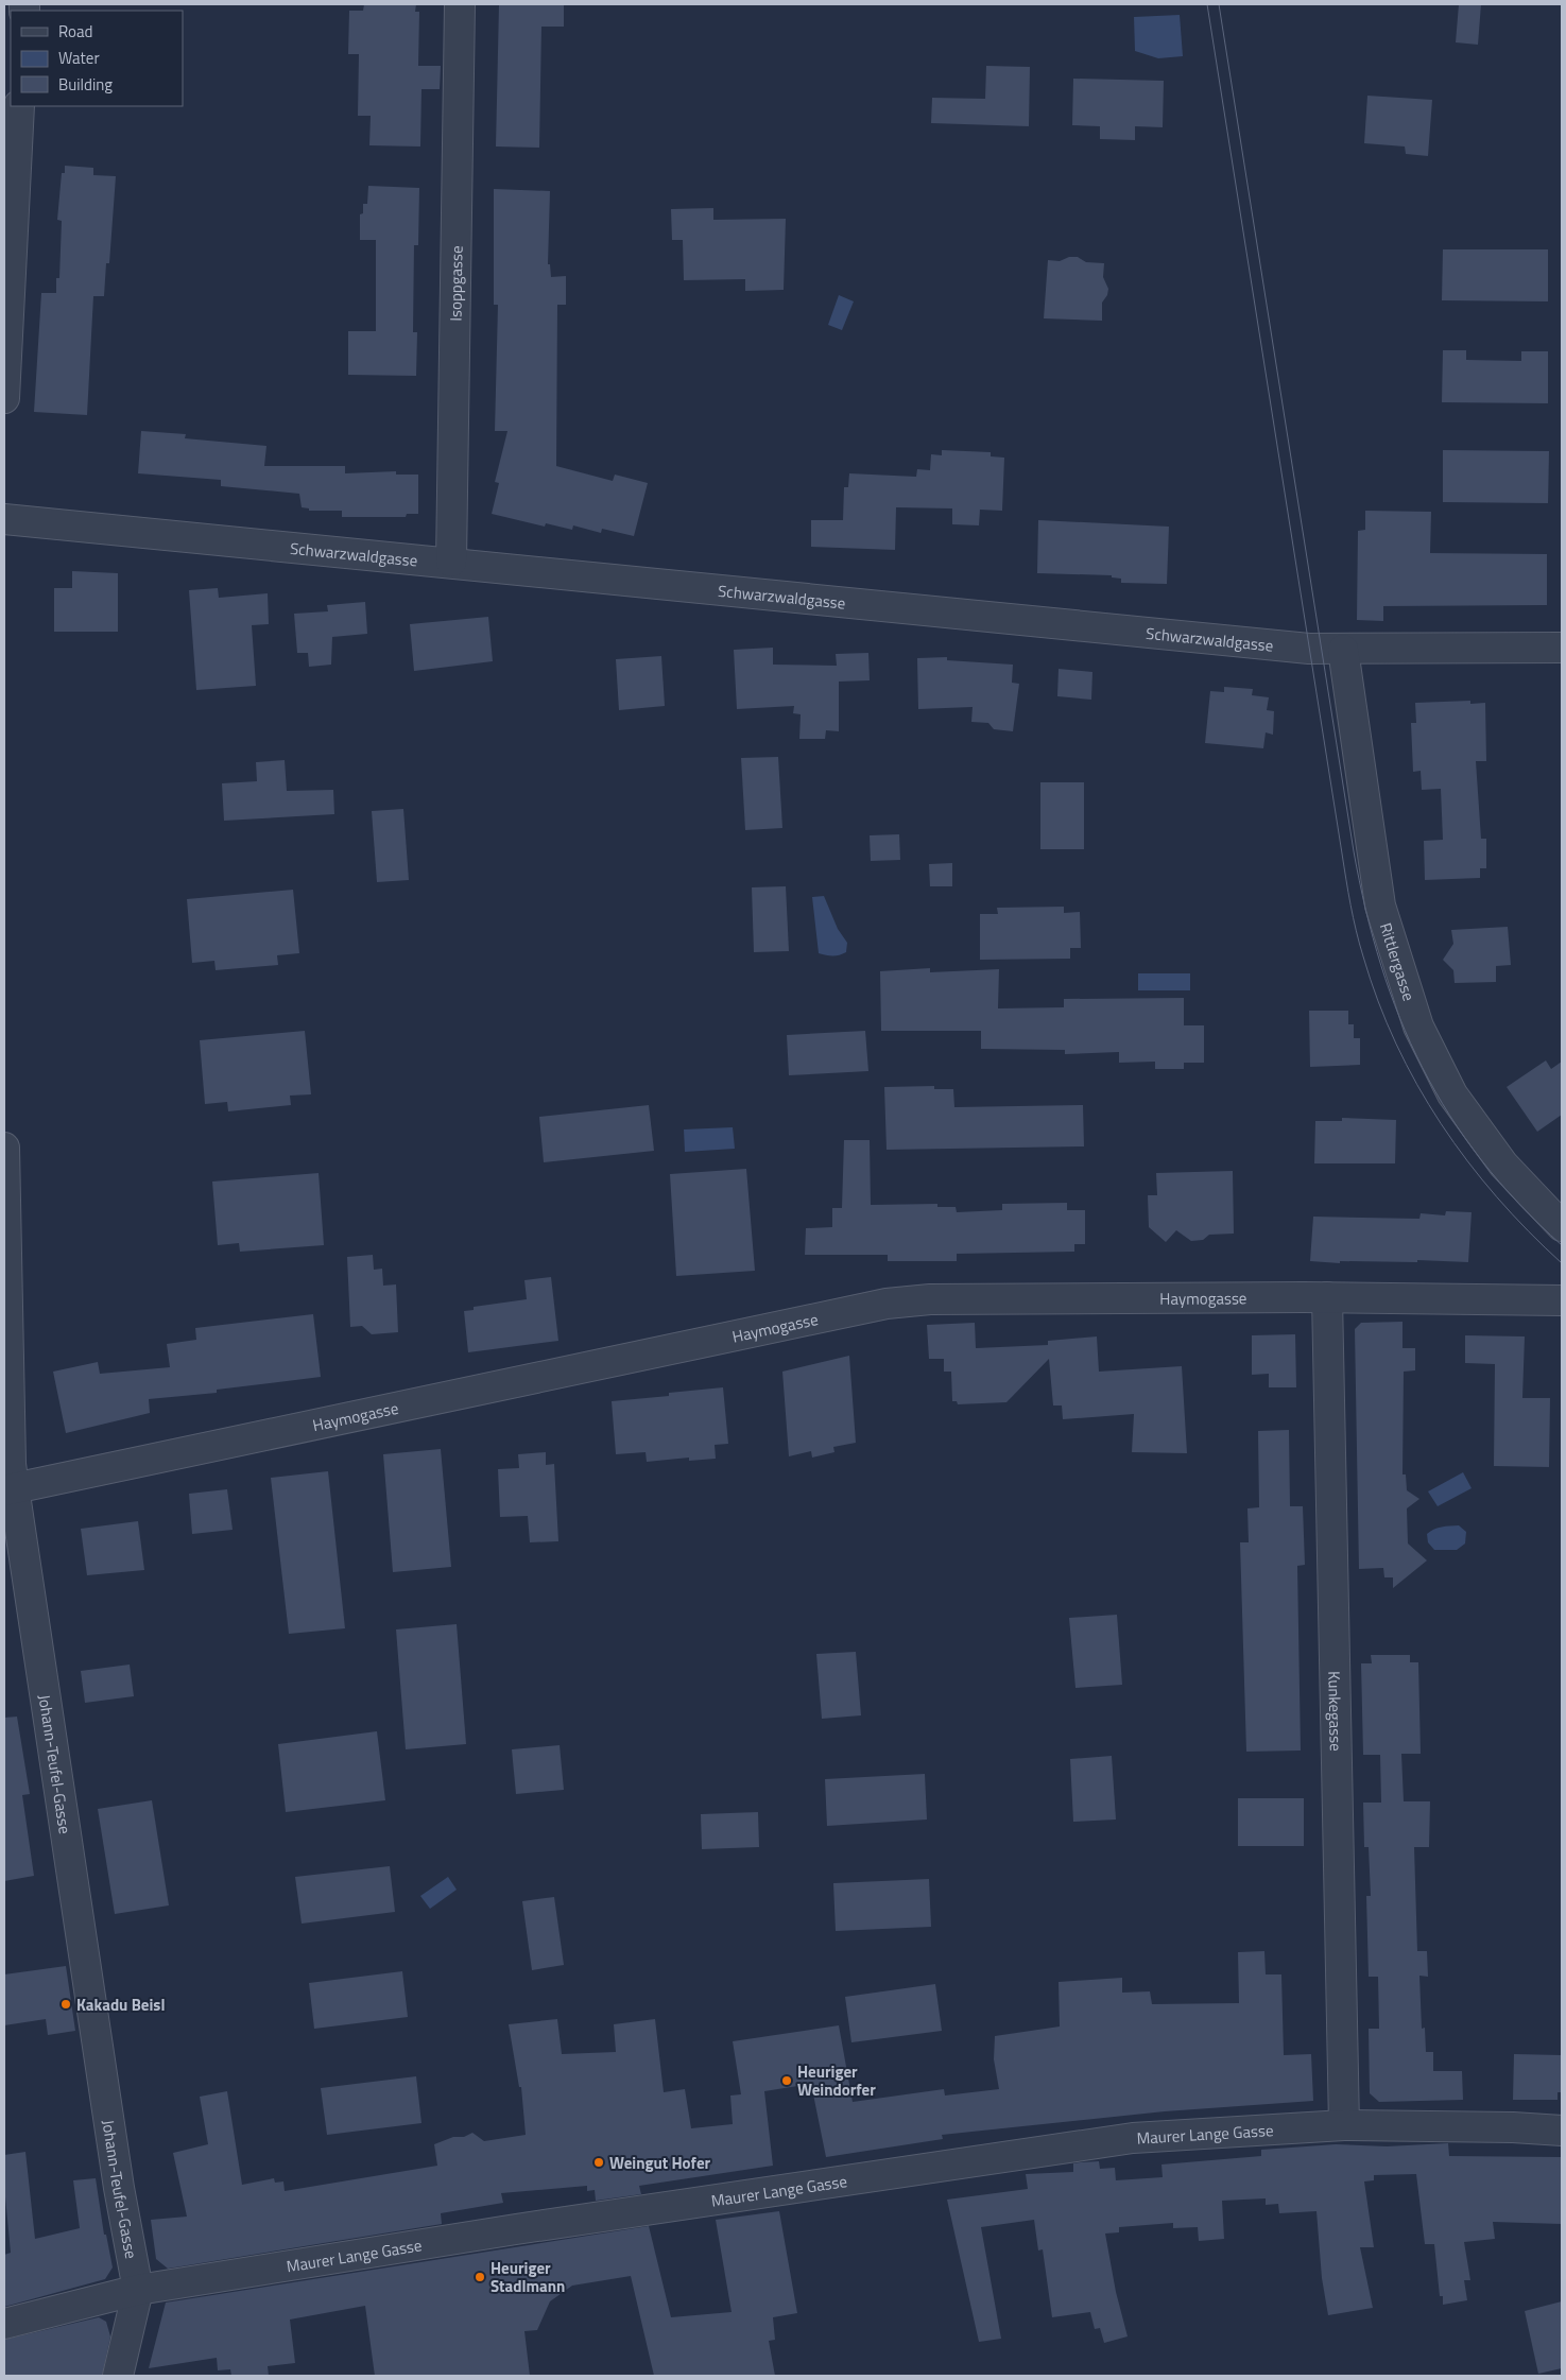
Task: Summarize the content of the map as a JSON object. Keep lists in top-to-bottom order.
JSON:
{
  "streets": {
    "street": [
      "Isoppgasse",
      "Schwarzwaldgasse",
      "Rittlergasse",
      "Haymogasse",
      "Kunkegasse",
      "Johann-Teufel-Gasse",
      "Maurer Lange Gasse"
    ]
  },
  "crossings": [
    ["Isoppgasse", "Schwarzwaldgasse"],
    ["Schwarzwaldgasse", "Rittlergasse"],
    ["Haymogasse", "Kunkegasse"],
    ["Haymogasse", "Johann-Teufel-Gasse"],
    ["Kunkegasse", "Maurer Lange Gasse"],
    ["Johann-Teufel-Gasse", "Maurer Lange Gasse"]
  ],
  "places": [
    "Kakadu Beisl",
    "Heuriger Weindorfer",
    "Weingut Hofer",
    "Heuriger Stadlmann"
  ],
  "legend": ["Road", "Water", "Building"]
}
